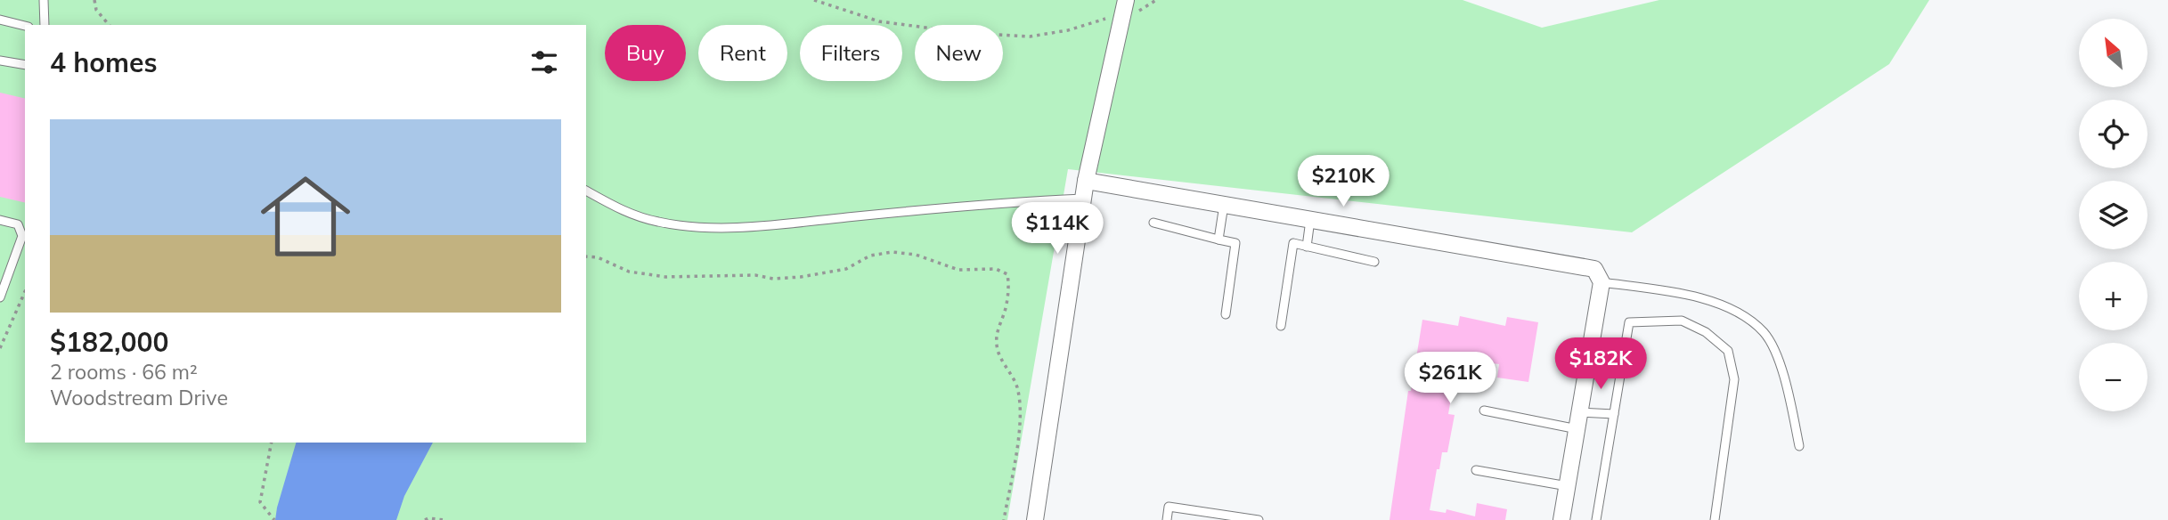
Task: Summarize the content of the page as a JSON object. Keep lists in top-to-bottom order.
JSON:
{
  "north": "top left",
  "page": {
    "map_buttons": ["+", "−"],
    "chip": [
      "Buy",
      "Rent",
      "Filters",
      "New"
    ],
    "heading": "4 homes",
    "list": [
      {
        "name": "$182,000",
        "note": "2 rooms · 66 m² · Woodstream Drive"
      }
    ],
    "price": [
      "$210K",
      "$114K",
      "$182K",
      "$261K"
    ]
  }
}
